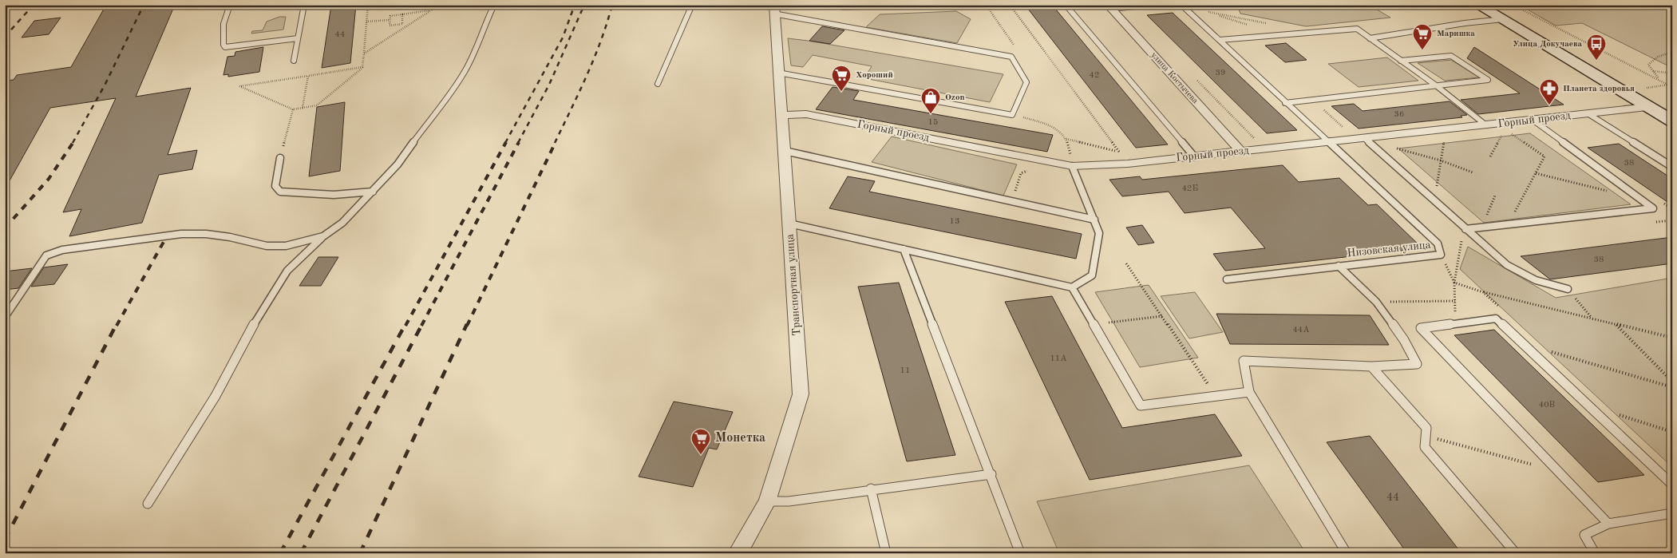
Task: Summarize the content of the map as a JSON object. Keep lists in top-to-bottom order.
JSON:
{
  "streets": {
    "street": ["улица Костычева", "Горный проезд", "Транспортная улица"],
    "lane": ["Низовская улица"]
  },
  "crossings": [
    ["улица Костычева", "Горный проезд"],
    ["Горный проезд", "Низовская улица"],
    ["Горный проезд", "Транспортная улица"]
  ],
  "places": {
    "supermarket": ["Маришка", "Хороший", "Монетка"],
    "bus stop": ["Улица Докучаева"],
    "pharmacy": ["Планета здоровья"],
    "shop": ["Ozon"]
  },
  "house_numbers": [
    "44",
    "39",
    "42",
    "36",
    "15",
    "38",
    "42Б",
    "13",
    "38",
    "44А",
    "11А",
    "11",
    "40В",
    "44"
  ]
}
